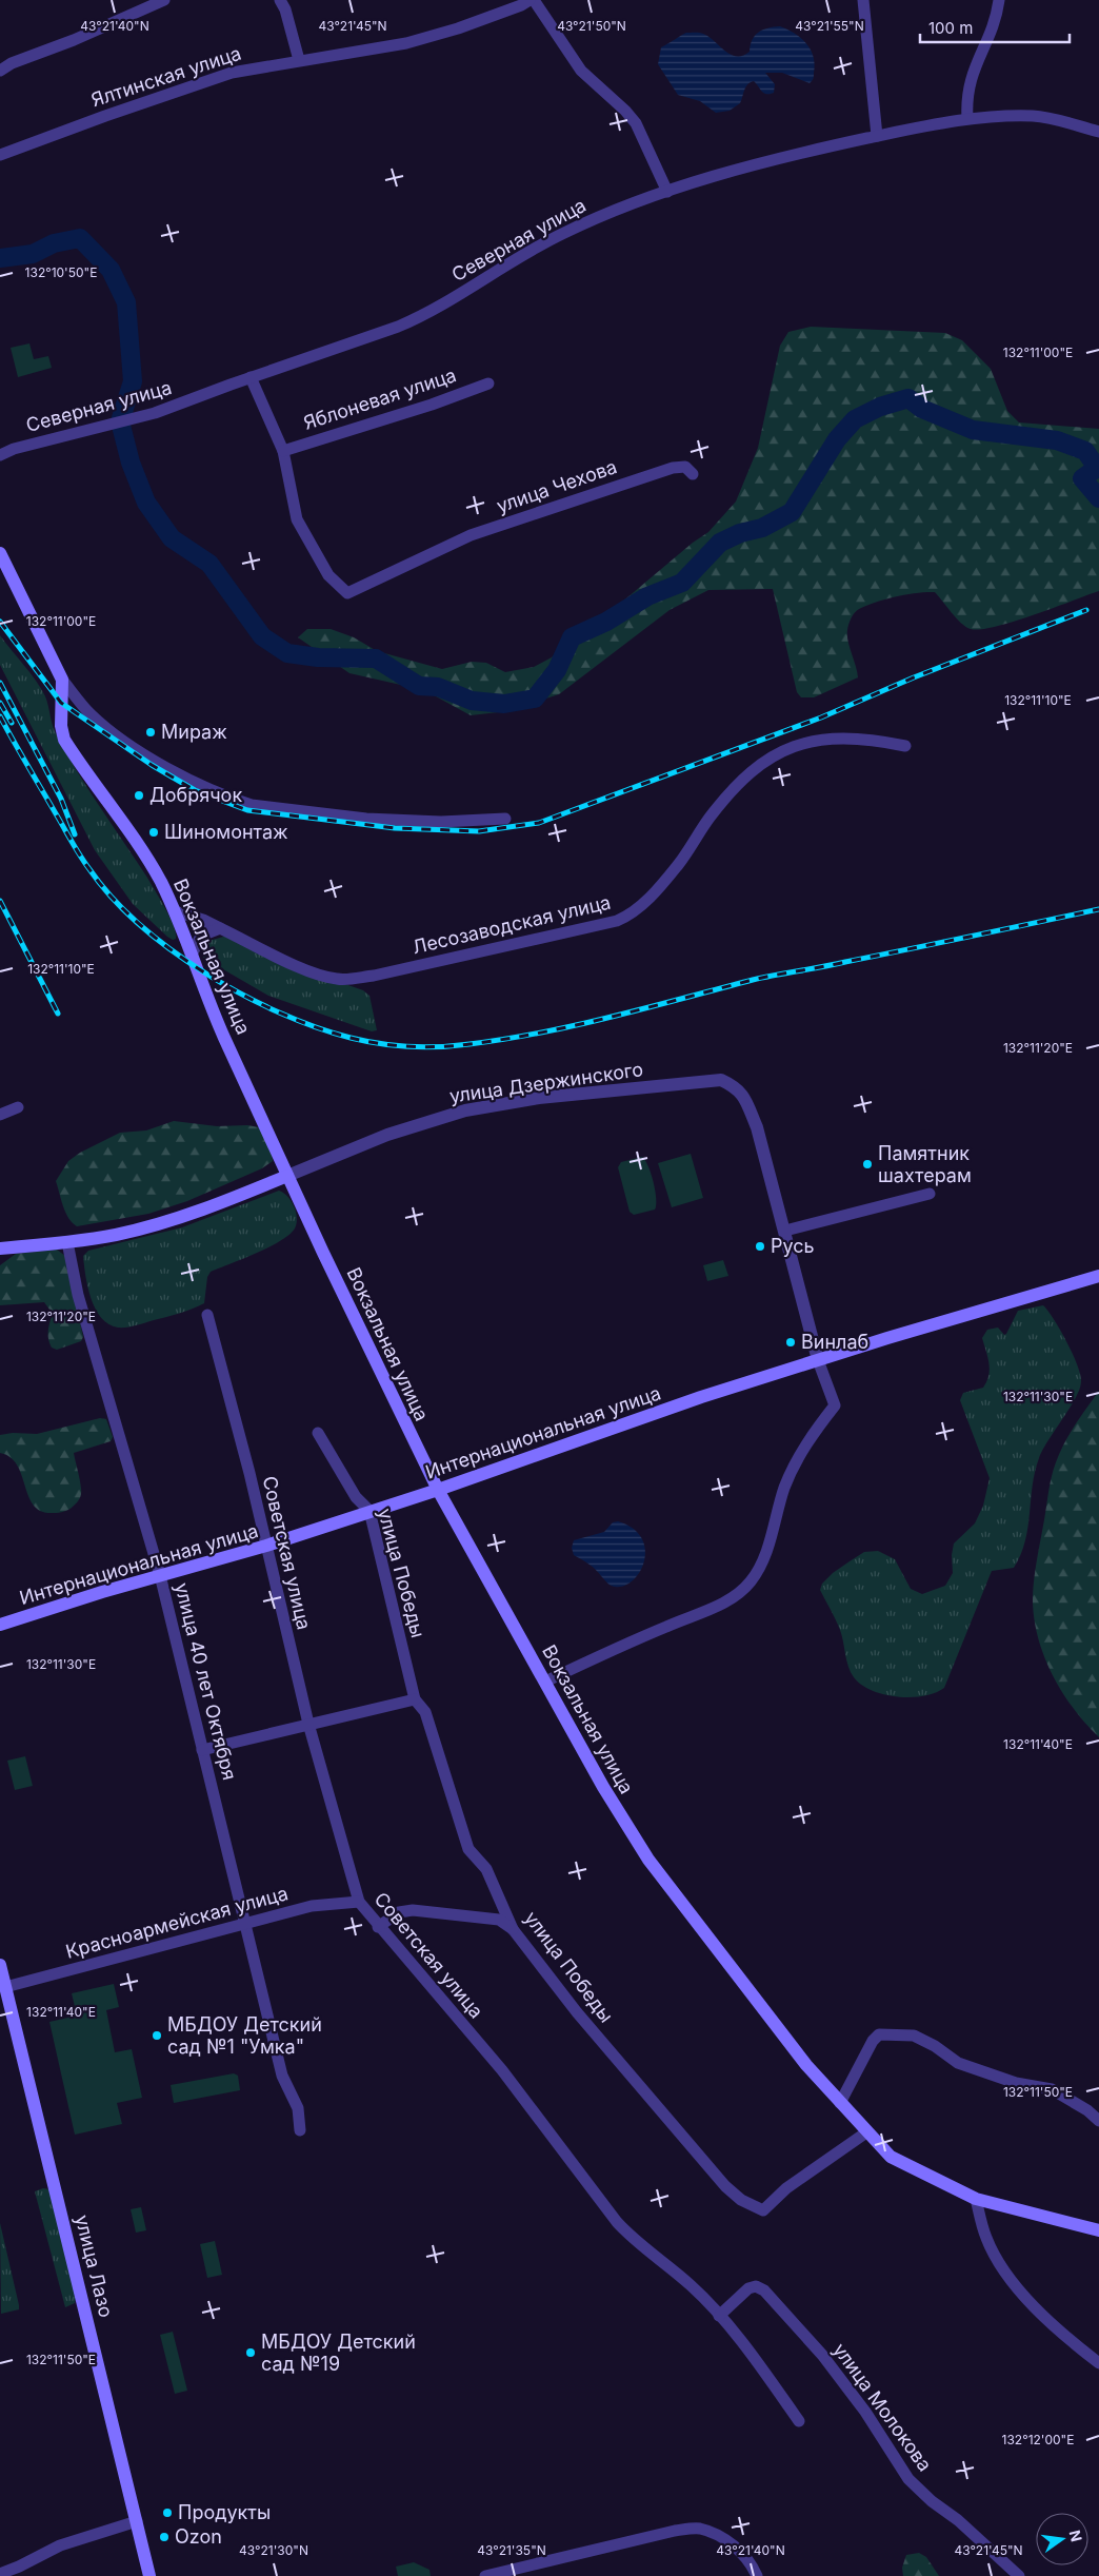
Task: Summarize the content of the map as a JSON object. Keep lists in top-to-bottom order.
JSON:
{
  "streets": {
    "main road": [
      "Вокзальная улица",
      "улица Дзержинского",
      "Интернациональная улица",
      "улица Лазо"
    ],
    "street": [
      "Ялтинская улица",
      "Северная улица",
      "Яблоневая улица",
      "улица Чехова",
      "Лесозаводская улица",
      "Советская улица",
      "улица Победы",
      "улица 40 лет Октября",
      "Красноармейская улица",
      "улица Молокова"
    ]
  },
  "crossings": [
    ["Яблоневая улица", "улица Чехова"],
    ["Лесозаводская улица", "Вокзальная улица"],
    ["Вокзальная улица", "улица Дзержинского"],
    ["Вокзальная улица", "Интернациональная улица"],
    ["Вокзальная улица", "улица Победы"],
    ["улица Дзержинского", "Интернациональная улица"],
    ["улица Дзержинского", "улица 40 лет Октября"],
    ["Интернациональная улица", "Советская улица"],
    ["Интернациональная улица", "улица Победы"],
    ["Интернациональная улица", "улица 40 лет Октября"],
    ["Советская улица", "Красноармейская улица"],
    ["Советская улица", "улица Молокова"],
    ["улица 40 лет Октября", "Красноармейская улица"],
    ["Красноармейская улица", "улица Лазо"]
  ],
  "places": [
    "Мираж",
    "Добрячок",
    "Шиномонтаж",
    "Памятник шахтерам",
    "Русь",
    "Винлаб",
    "МБДОУ Детский сад №1 \"Умка\"",
    "МБДОУ Детский сад №19",
    "Продукты",
    "Ozon"
  ],
  "scale_bar": "100 m",
  "north": "right",
  "coordinates": [
    "43°21'40\"N",
    "43°21'45\"N",
    "43°21'50\"N",
    "43°21'55\"N",
    "132°10'50\"E",
    "132°11'00\"E",
    "132°11'10\"E",
    "132°11'20\"E",
    "132°11'30\"E",
    "132°11'40\"E",
    "132°11'50\"E",
    "132°12'00\"E",
    "43°21'30\"N",
    "43°21'35\"N"
  ]
}
